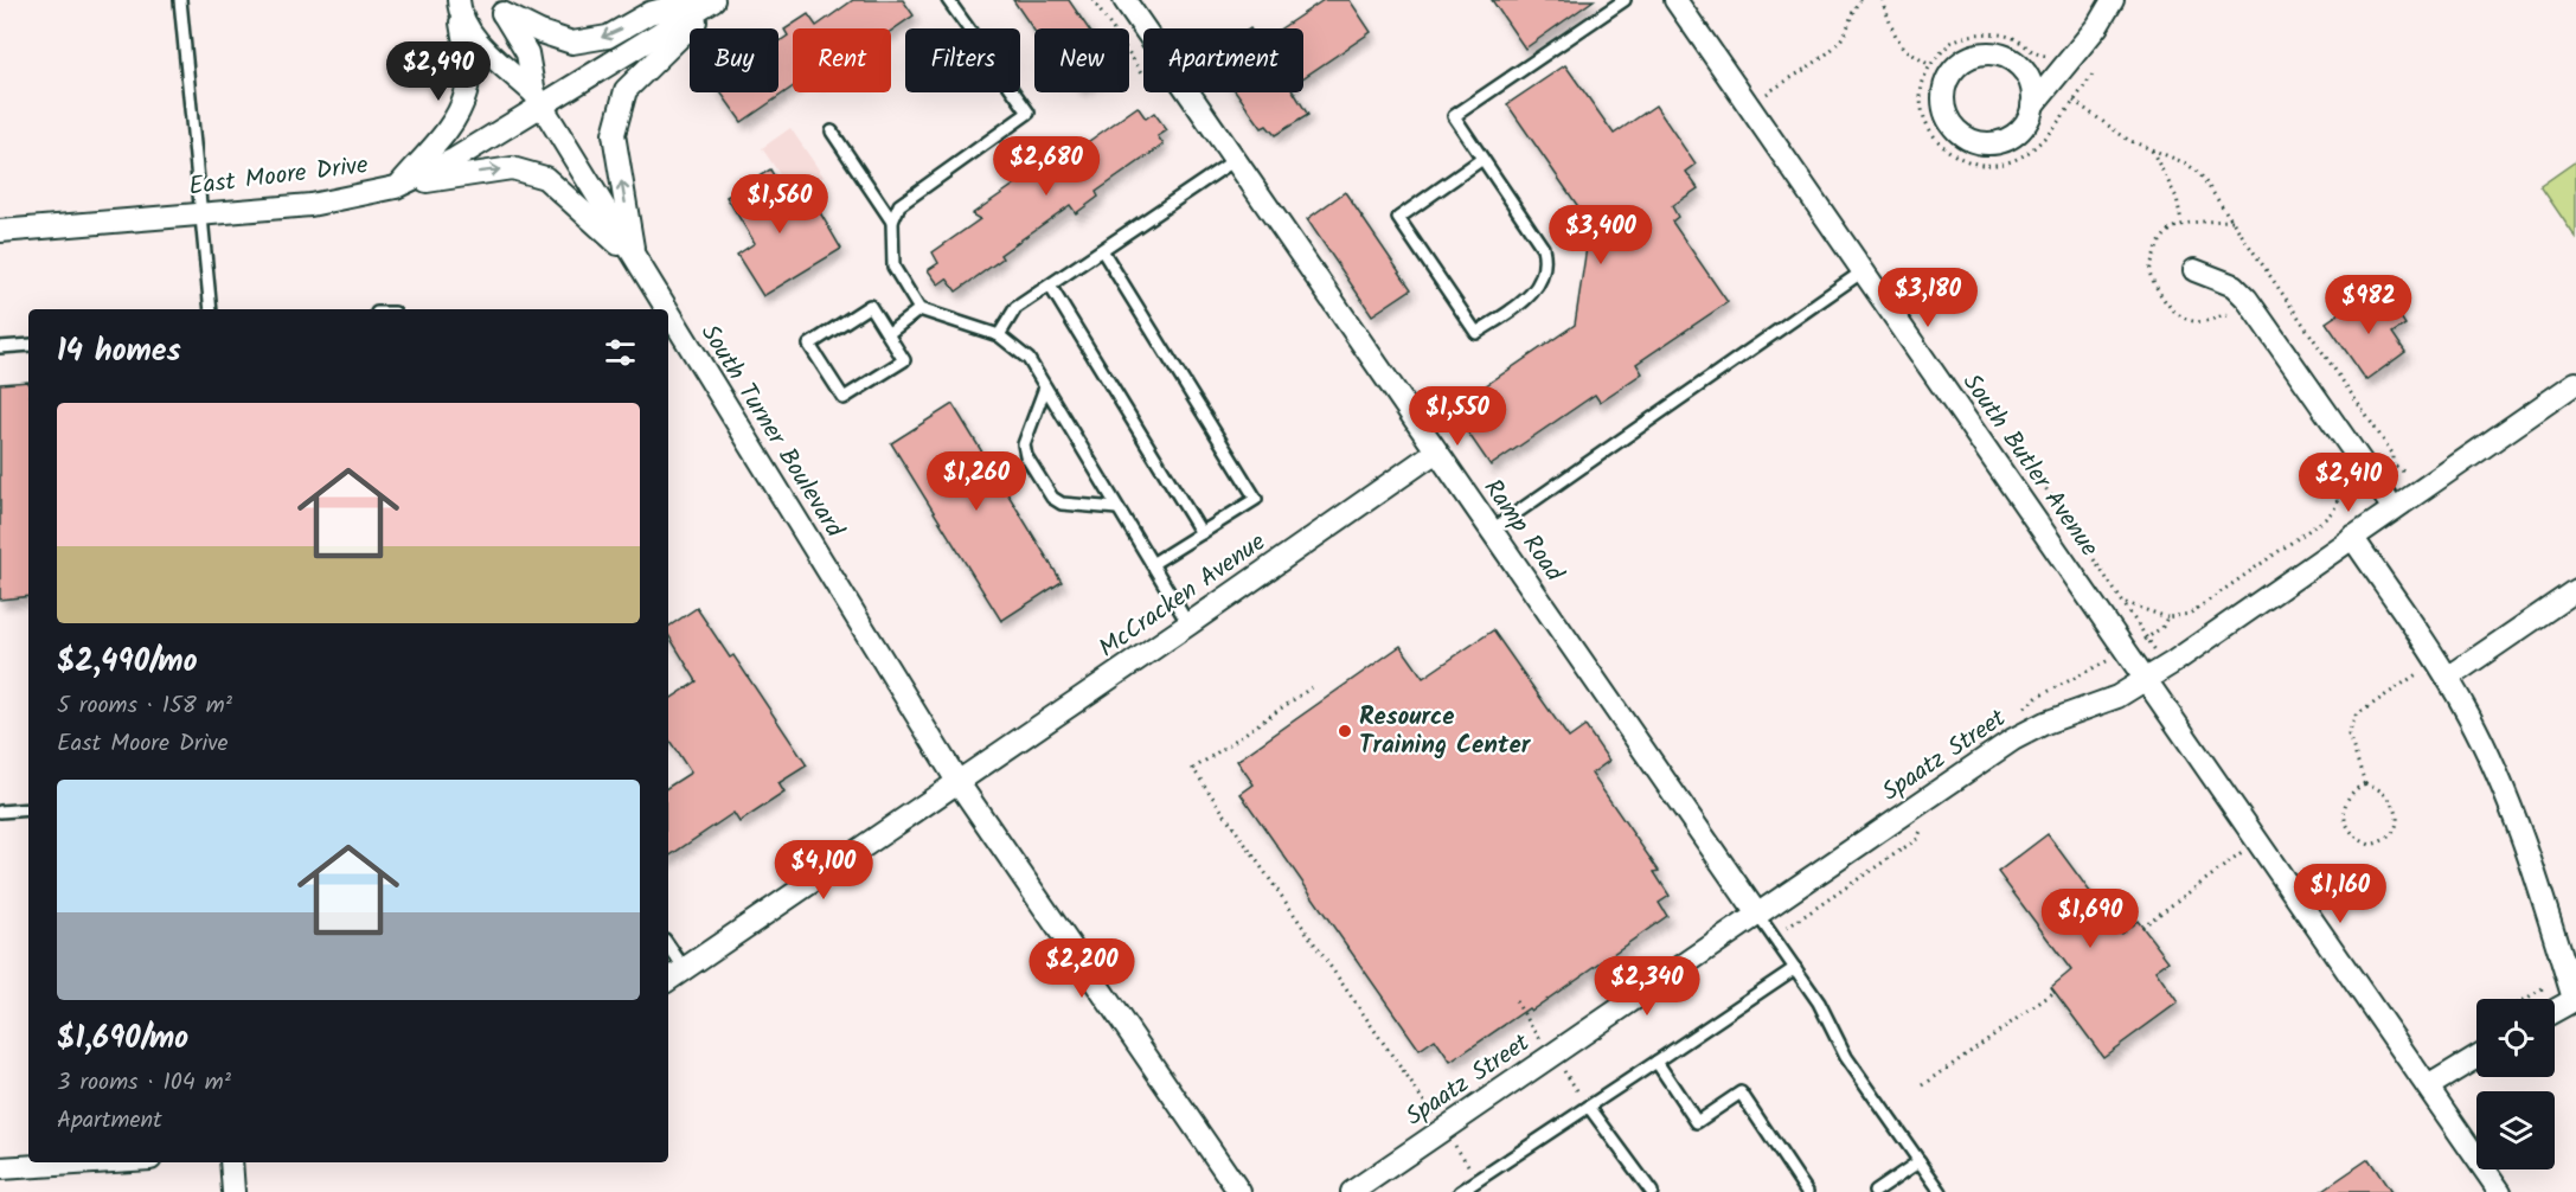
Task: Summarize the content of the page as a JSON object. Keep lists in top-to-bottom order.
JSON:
{
  "streets": {
    "street": [
      "East Moore Drive",
      "South Turner Boulevard",
      "South Butler Avenue",
      "Ramp Road",
      "McCracken Avenue",
      "Spaatz Street"
    ]
  },
  "crossings": [
    ["East Moore Drive", "South Turner Boulevard"],
    ["South Turner Boulevard", "McCracken Avenue"],
    ["South Butler Avenue", "Spaatz Street"],
    ["Ramp Road", "McCracken Avenue"],
    ["Ramp Road", "Spaatz Street"]
  ],
  "places": ["Resource Training Center"],
  "page": {
    "chip": [
      "Buy",
      "Rent",
      "Filters",
      "New",
      "Apartment"
    ],
    "price": [
      "$2,490",
      "$2,680",
      "$1,560",
      "$3,400",
      "$3,180",
      "$982",
      "$1,550",
      "$1,260",
      "$2,410",
      "$4,100",
      "$1,160",
      "$1,690",
      "$2,200",
      "$2,340"
    ],
    "heading": "14 homes",
    "list": [
      {
        "name": "$2,490/mo",
        "note": "5 rooms · 158 m² · East Moore Drive"
      },
      {
        "name": "$1,690/mo",
        "note": "3 rooms · 104 m² · Apartment"
      }
    ]
  }
}
